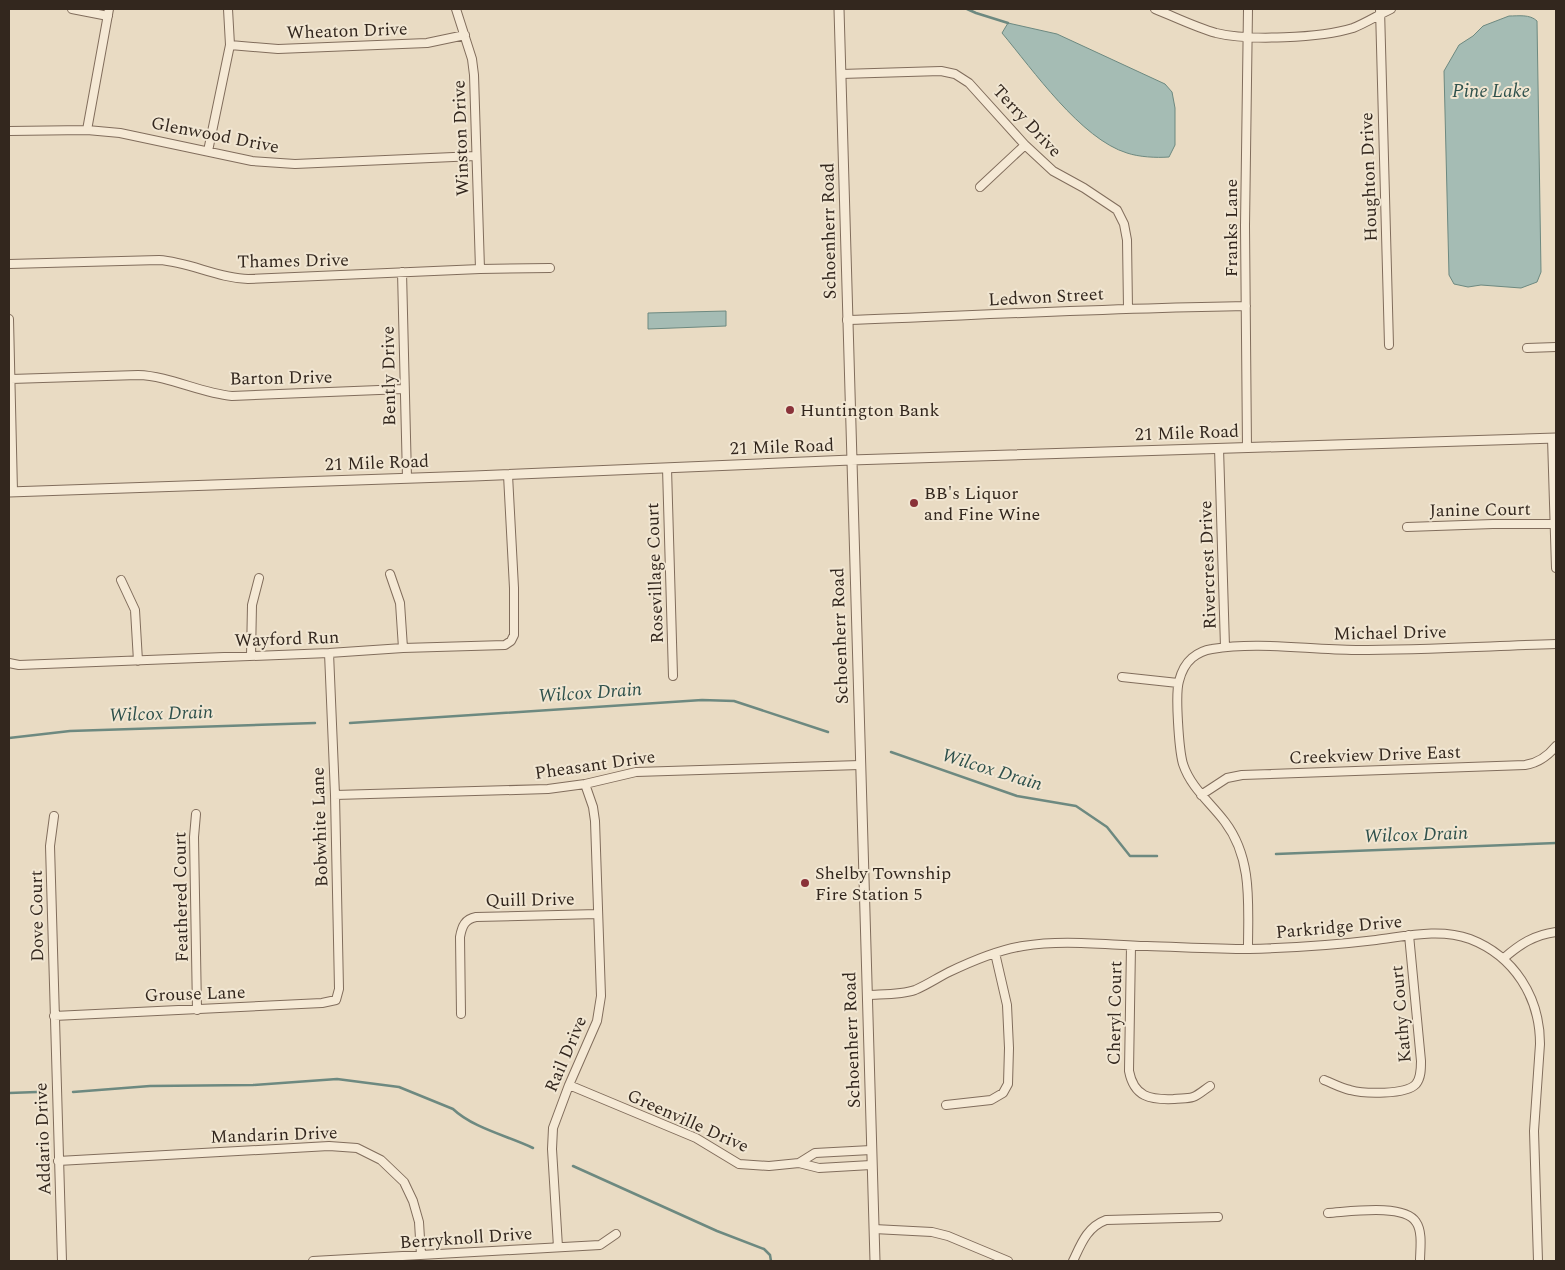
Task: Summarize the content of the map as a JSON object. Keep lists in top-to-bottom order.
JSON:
{
  "streets": {
    "street": [
      "Wheaton Drive",
      "Terry Drive",
      "Glenwood Drive",
      "Winston Drive",
      "Houghton Drive",
      "Franks Lane",
      "Schoenherr Road",
      "Thames Drive",
      "Ledwon Street",
      "Bently Drive",
      "Barton Drive",
      "21 Mile Road",
      "Janine Court",
      "Rivercrest Drive",
      "Rosevillage Court",
      "Michael Drive",
      "Wayford Run",
      "Creekview Drive East",
      "Pheasant Drive",
      "Bobwhite Lane",
      "Feathered Court",
      "Quill Drive",
      "Dove Court",
      "Parkridge Drive",
      "Grouse Lane",
      "Cheryl Court",
      "Kathy Court",
      "Rail Drive",
      "Greenville Drive",
      "Mandarin Drive",
      "Addario Drive",
      "Berryknoll Drive"
    ]
  },
  "crossings": [
    ["Wheaton Drive", "Winston Drive"],
    ["Terry Drive", "Schoenherr Road"],
    ["Terry Drive", "Ledwon Street"],
    ["Glenwood Drive", "Winston Drive"],
    ["Winston Drive", "Thames Drive"],
    ["Franks Lane", "Ledwon Street"],
    ["Franks Lane", "21 Mile Road"],
    ["Schoenherr Road", "Ledwon Street"],
    ["Schoenherr Road", "21 Mile Road"],
    ["Schoenherr Road", "Pheasant Drive"],
    ["Schoenherr Road", "Parkridge Drive"],
    ["Schoenherr Road", "Greenville Drive"],
    ["Thames Drive", "Bently Drive"],
    ["Bently Drive", "Barton Drive"],
    ["Bently Drive", "21 Mile Road"],
    ["21 Mile Road", "Rivercrest Drive"],
    ["21 Mile Road", "Rosevillage Court"],
    ["21 Mile Road", "Wayford Run"],
    ["Rivercrest Drive", "Michael Drive"],
    ["Wayford Run", "Bobwhite Lane"],
    ["Pheasant Drive", "Bobwhite Lane"],
    ["Pheasant Drive", "Rail Drive"],
    ["Bobwhite Lane", "Grouse Lane"],
    ["Feathered Court", "Grouse Lane"],
    ["Quill Drive", "Rail Drive"],
    ["Dove Court", "Grouse Lane"],
    ["Dove Court", "Addario Drive"],
    ["Parkridge Drive", "Cheryl Court"],
    ["Parkridge Drive", "Kathy Court"],
    ["Grouse Lane", "Addario Drive"],
    ["Rail Drive", "Greenville Drive"],
    ["Rail Drive", "Berryknoll Drive"],
    ["Mandarin Drive", "Addario Drive"],
    ["Mandarin Drive", "Berryknoll Drive"]
  ],
  "water": ["Pine Lake", "Wilcox Drain"],
  "places": ["Huntington Bank", "BB's Liquor and Fine Wine", "Shelby Township Fire Station 5"]
}
